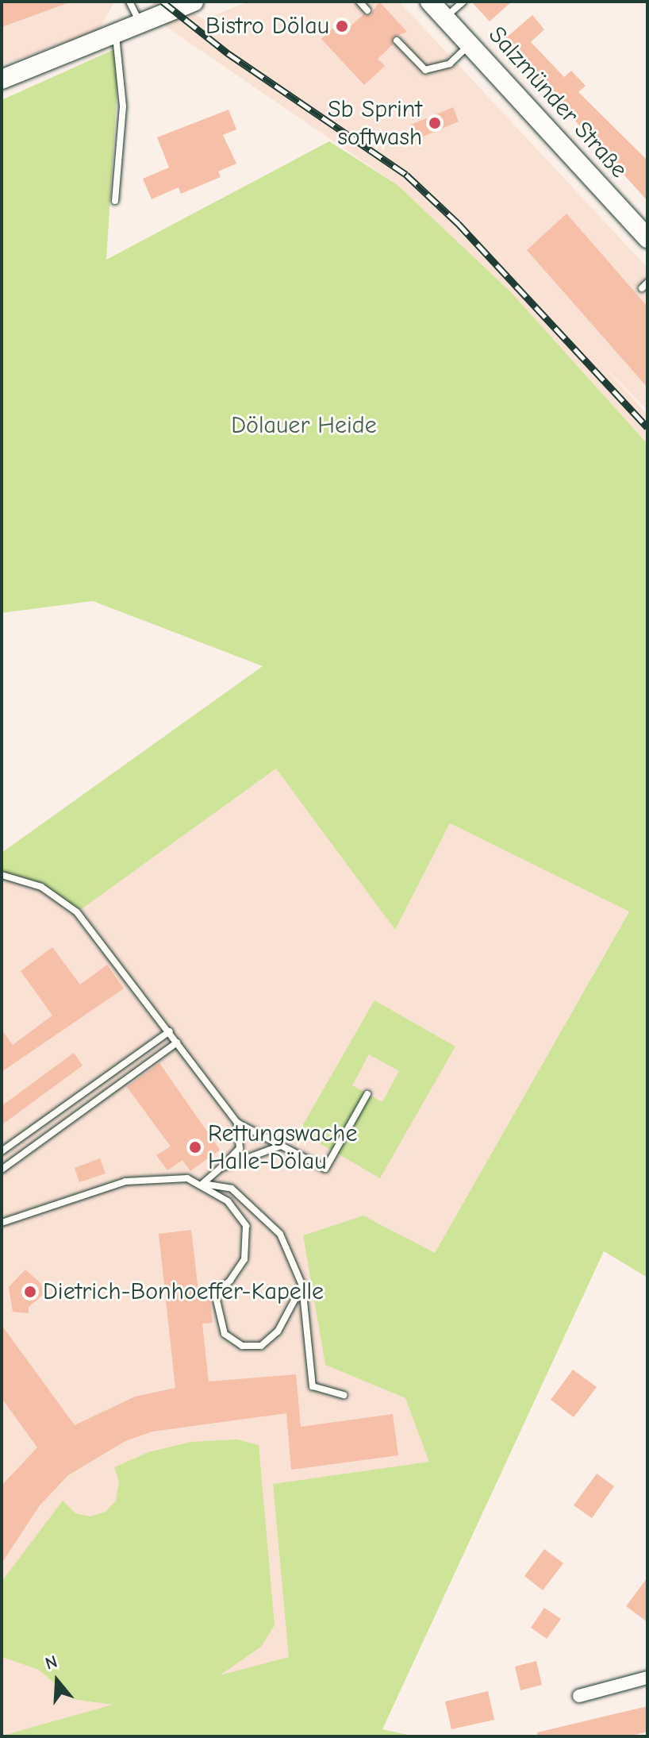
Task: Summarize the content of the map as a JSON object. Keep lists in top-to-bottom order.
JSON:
{
  "streets": {
    "main road": ["Salzmünder Straße"]
  },
  "parks": ["Dölauer Heide"],
  "places": [
    "Bistro Dölau",
    "Sb Sprint softwash",
    "Rettungswache Halle-Dölau",
    "Dietrich-Bonhoeffer-Kapelle"
  ],
  "north": "top"
}
